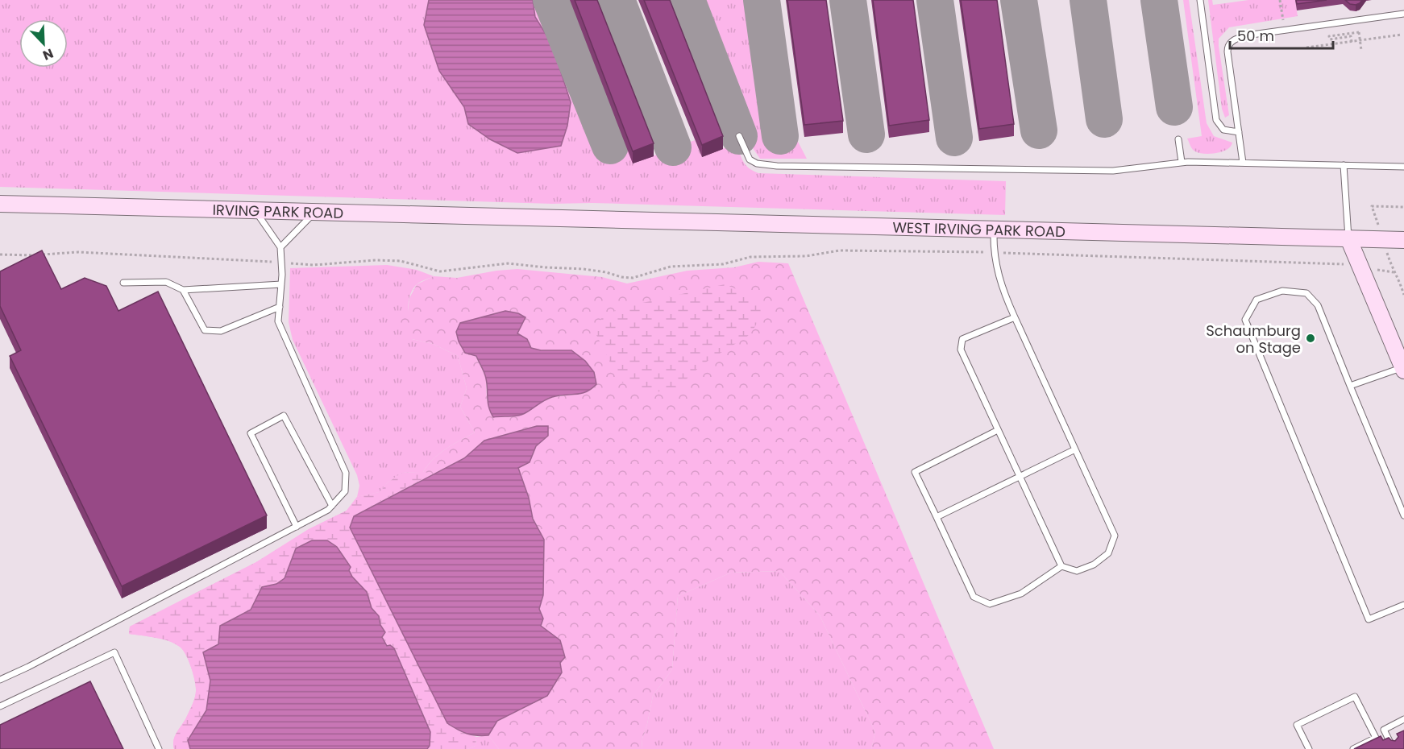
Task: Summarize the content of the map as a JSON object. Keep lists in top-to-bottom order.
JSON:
{
  "streets": {
    "main road": ["IRVING PARK ROAD", "WEST IRVING PARK ROAD"]
  },
  "crossings": [
    ["IRVING PARK ROAD", "WEST IRVING PARK ROAD"]
  ],
  "places": ["Schaumburg on Stage"],
  "scale_bar": "50 m",
  "north": "bottom right"
}
